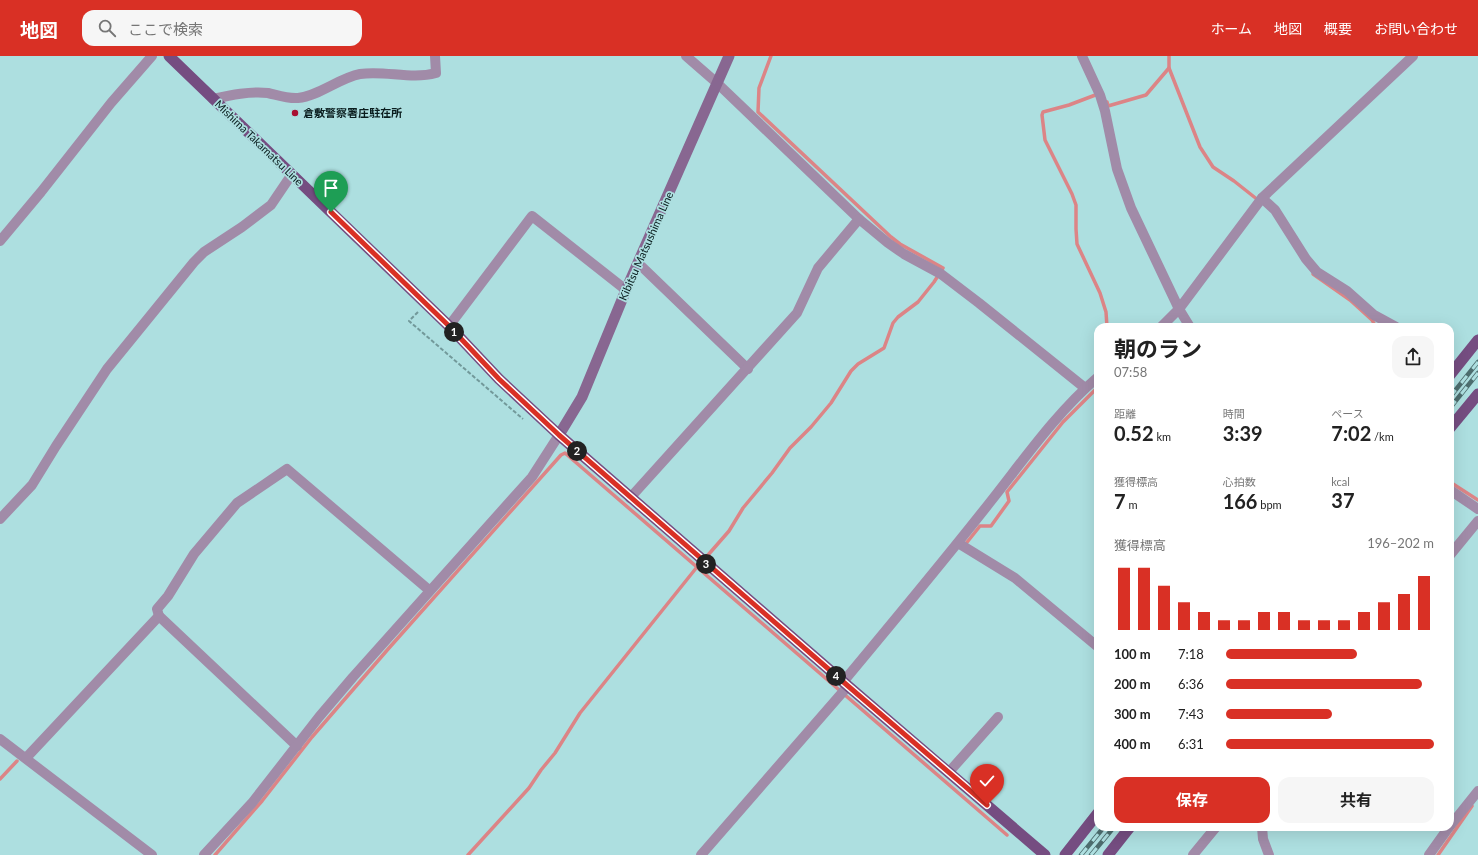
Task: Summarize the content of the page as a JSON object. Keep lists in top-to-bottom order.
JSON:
{
  "streets": {
    "main road": ["Mishima Takamatsu Line", "Kibitsu Matsushima Line"]
  },
  "crossings": [
    ["Mishima Takamatsu Line", "Kibitsu Matsushima Line"]
  ],
  "places": ["倉敷警察署庄駐在所"],
  "page": {
    "header": "地図",
    "search": "ここで検索",
    "nav": [
      "ホーム",
      "地図",
      "概要",
      "お問い合わせ"
    ],
    "pins": [
      "1",
      "2",
      "3",
      "4"
    ],
    "heading": ["朝のラン", "07:58"],
    "stats": [
      ["距離", "0.52 km"],
      ["時間", "3:39"],
      ["ペース", "7:02 /km"],
      ["獲得標高", "7 m"],
      ["心拍数", "166 bpm"],
      ["kcal", "37"]
    ],
    "chart": ["獲得標高", "196–202 m"],
    "list": [
      {
        "name": "100 m",
        "note": "7:18"
      },
      {
        "name": "200 m",
        "note": "6:36"
      },
      {
        "name": "300 m",
        "note": "7:43"
      },
      {
        "name": "400 m",
        "note": "6:31"
      }
    ],
    "buttons": ["保存", "共有"]
  }
}
